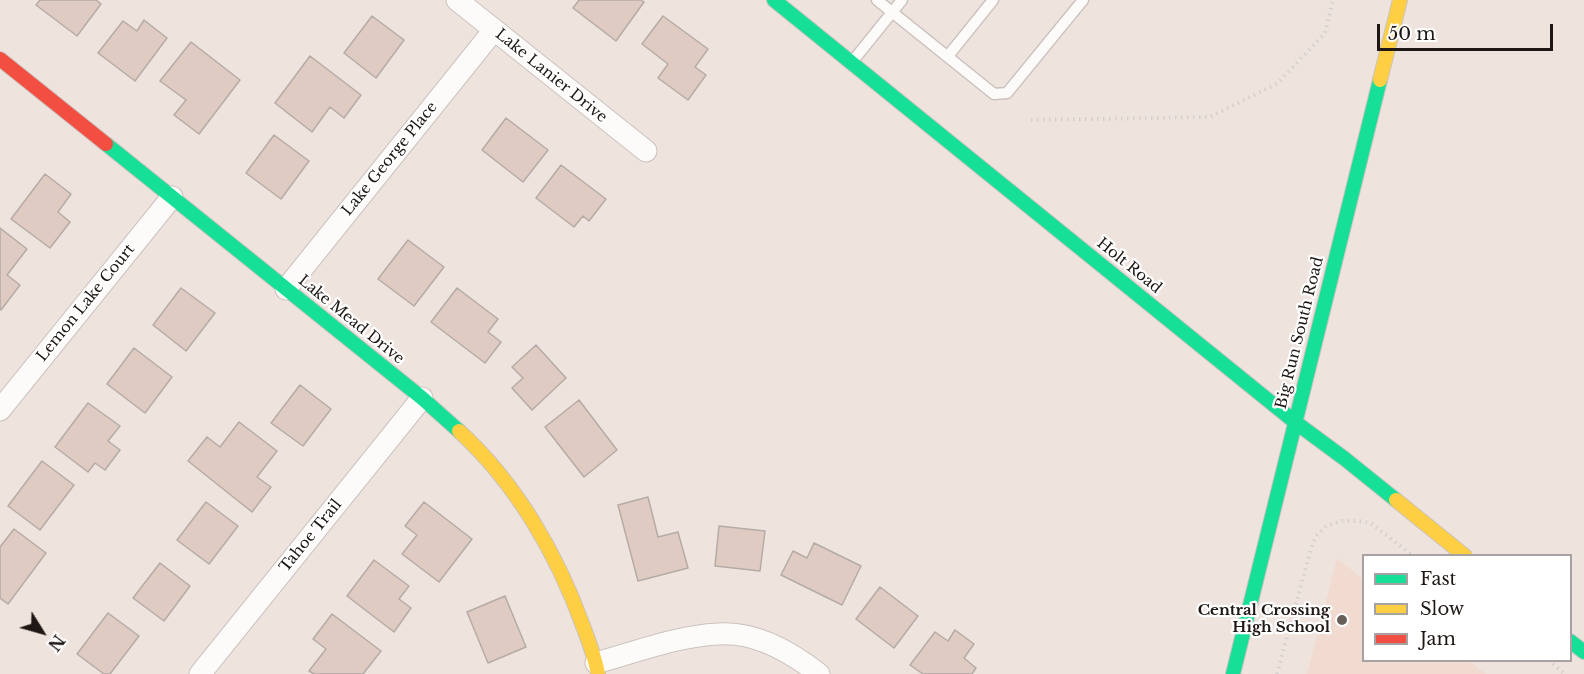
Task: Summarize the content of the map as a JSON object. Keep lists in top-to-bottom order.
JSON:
{
  "streets": {
    "street": [
      "Lake Lanier Drive",
      "Lake George Place",
      "Holt Road",
      "Lemon Lake Court",
      "Lake Mead Drive",
      "Big Run South Road",
      "Tahoe Trail"
    ]
  },
  "crossings": [
    ["Lake Lanier Drive", "Lake George Place"],
    ["Lake George Place", "Lake Mead Drive"],
    ["Holt Road", "Big Run South Road"],
    ["Lemon Lake Court", "Lake Mead Drive"],
    ["Lake Mead Drive", "Tahoe Trail"]
  ],
  "places": ["Central Crossing High School"],
  "legend": ["Fast", "Slow", "Jam"],
  "scale_bar": "50 m",
  "north": "bottom right"
}
